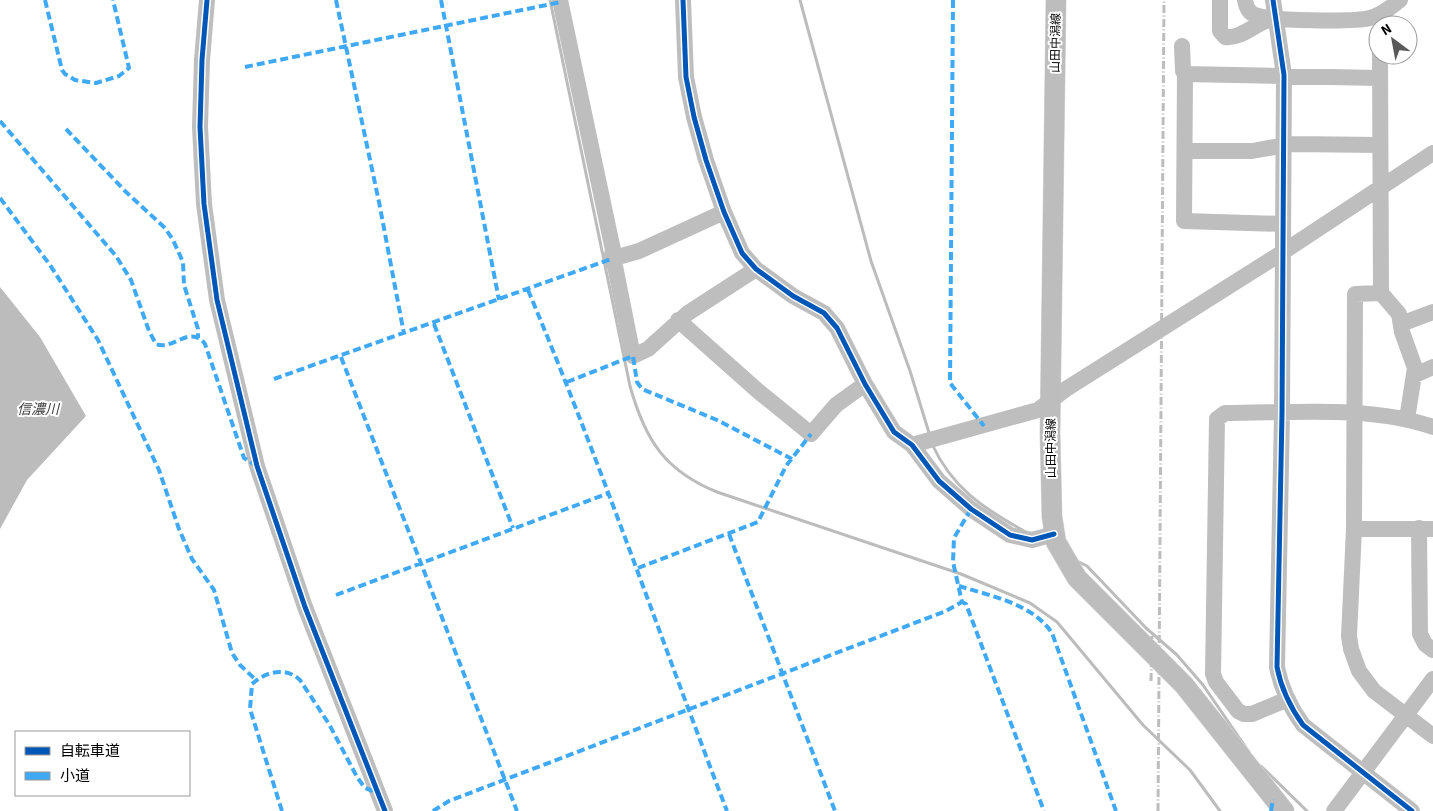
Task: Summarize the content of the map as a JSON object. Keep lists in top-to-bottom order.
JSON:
{
  "streets": {
    "main road": ["山田中潟線"]
  },
  "water": ["信濃川"],
  "legend": ["自転車道", "小道"],
  "north": "top left"
}
